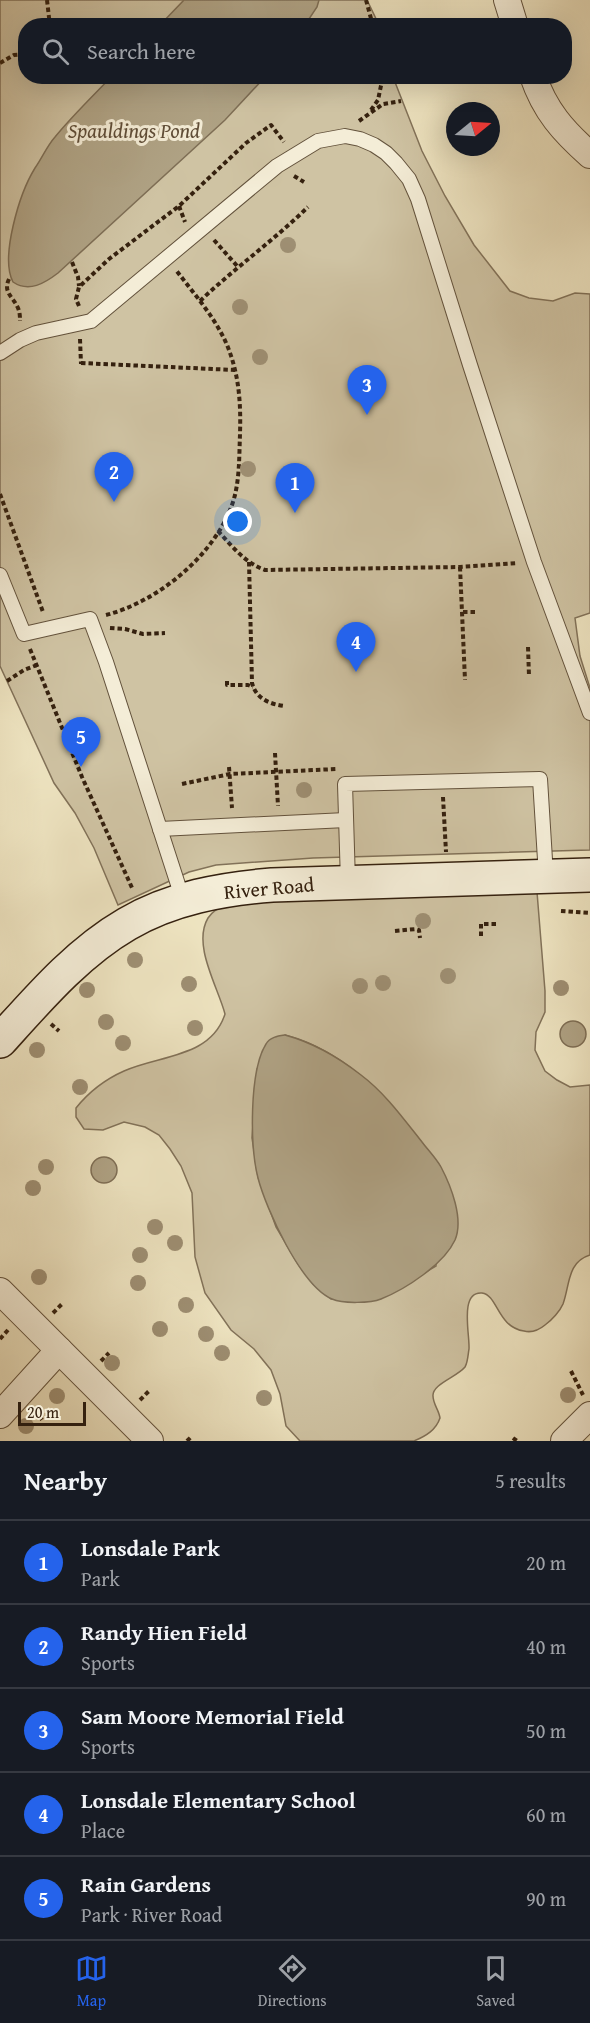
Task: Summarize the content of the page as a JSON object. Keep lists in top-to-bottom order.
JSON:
{
  "streets": {
    "main road": ["River Road"]
  },
  "water": ["Spauldings Pond"],
  "scale_bar": "20 m",
  "north": "right",
  "page": {
    "search": "Search here",
    "pins": [
      "3",
      "2",
      "1",
      "4",
      "5"
    ],
    "scale": "20 m",
    "heading": ["Nearby", "5 results"],
    "list": [
      {
        "mark": "1",
        "name": "Lonsdale Park",
        "note": "Park",
        "value": "20 m"
      },
      {
        "mark": "2",
        "name": "Randy Hien Field",
        "note": "Sports",
        "value": "40 m"
      },
      {
        "mark": "3",
        "name": "Sam Moore Memorial Field",
        "note": "Sports",
        "value": "50 m"
      },
      {
        "mark": "4",
        "name": "Lonsdale Elementary School",
        "note": "Place",
        "value": "60 m"
      },
      {
        "mark": "5",
        "name": "Rain Gardens",
        "note": "Park · River Road",
        "value": "90 m"
      }
    ],
    "nav": ["Map", "Directions", "Saved"]
  }
}
